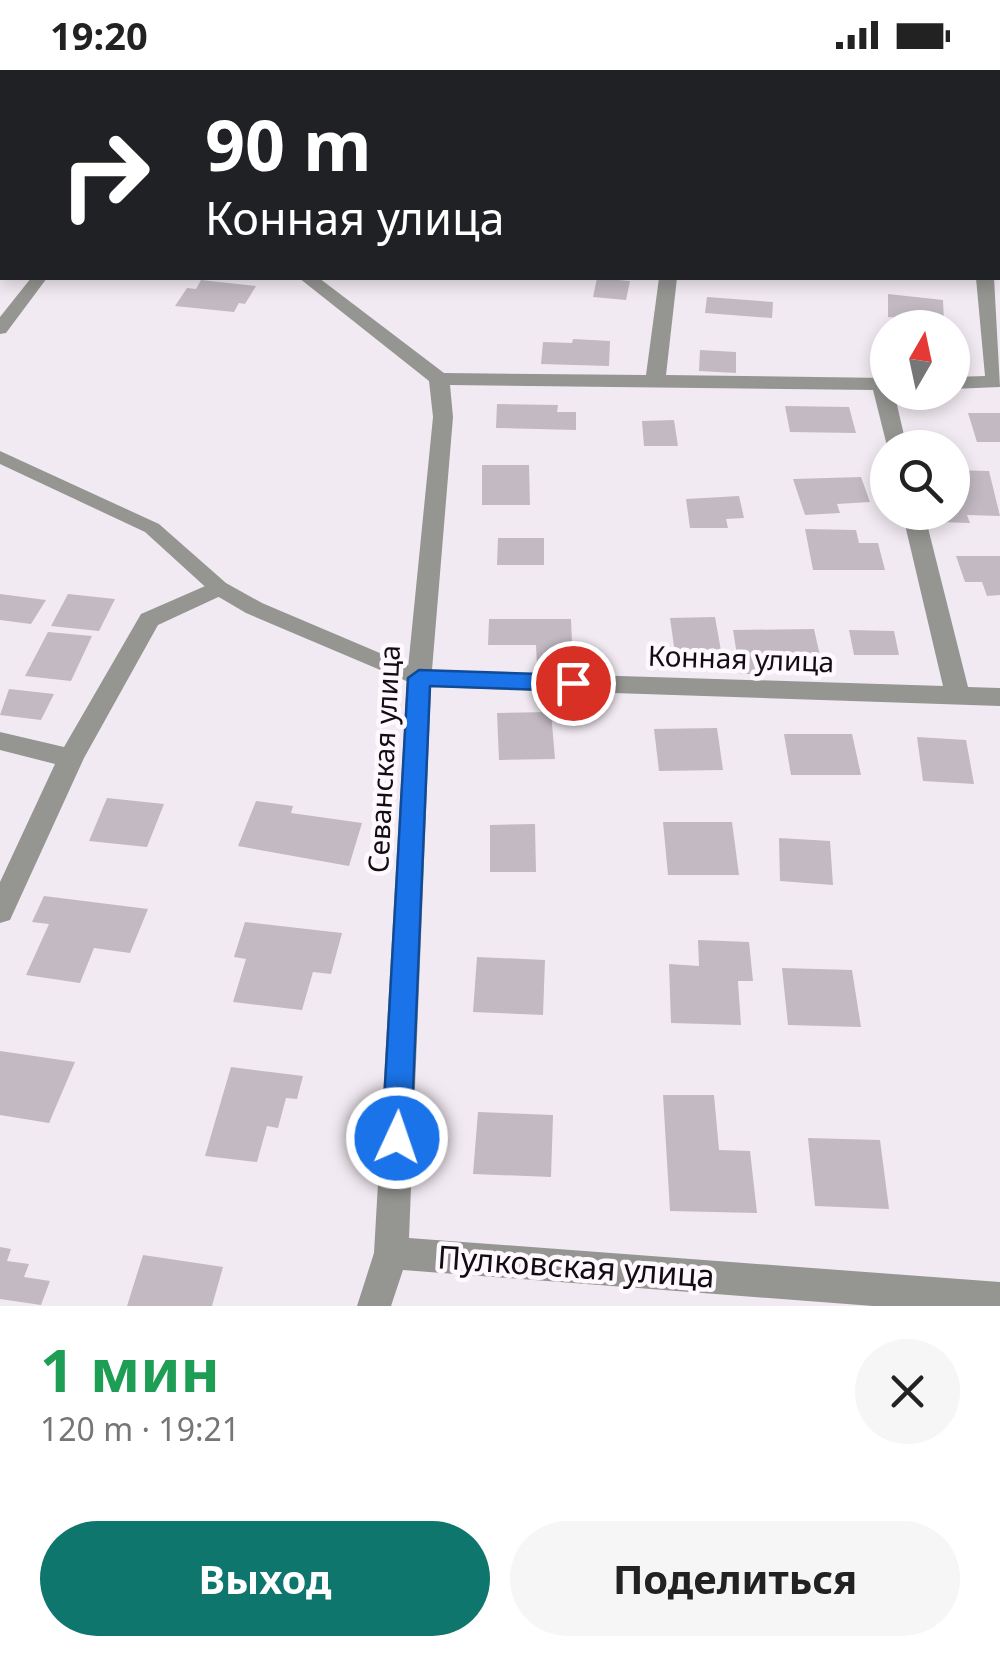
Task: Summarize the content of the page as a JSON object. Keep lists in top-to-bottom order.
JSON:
{
  "streets": {
    "street": ["Конная улица", "Севанская улица", "Пулковская улица"]
  },
  "crossings": [
    ["Конная улица", "Севанская улица"],
    ["Севанская улица", "Пулковская улица"]
  ],
  "north": "top",
  "page": {
    "status": "19:20",
    "turn": ["90 m", "Конная улица"],
    "heading": ["1 мин", "120 m · 19:21"],
    "buttons": ["Выход", "Поделиться"]
  }
}
